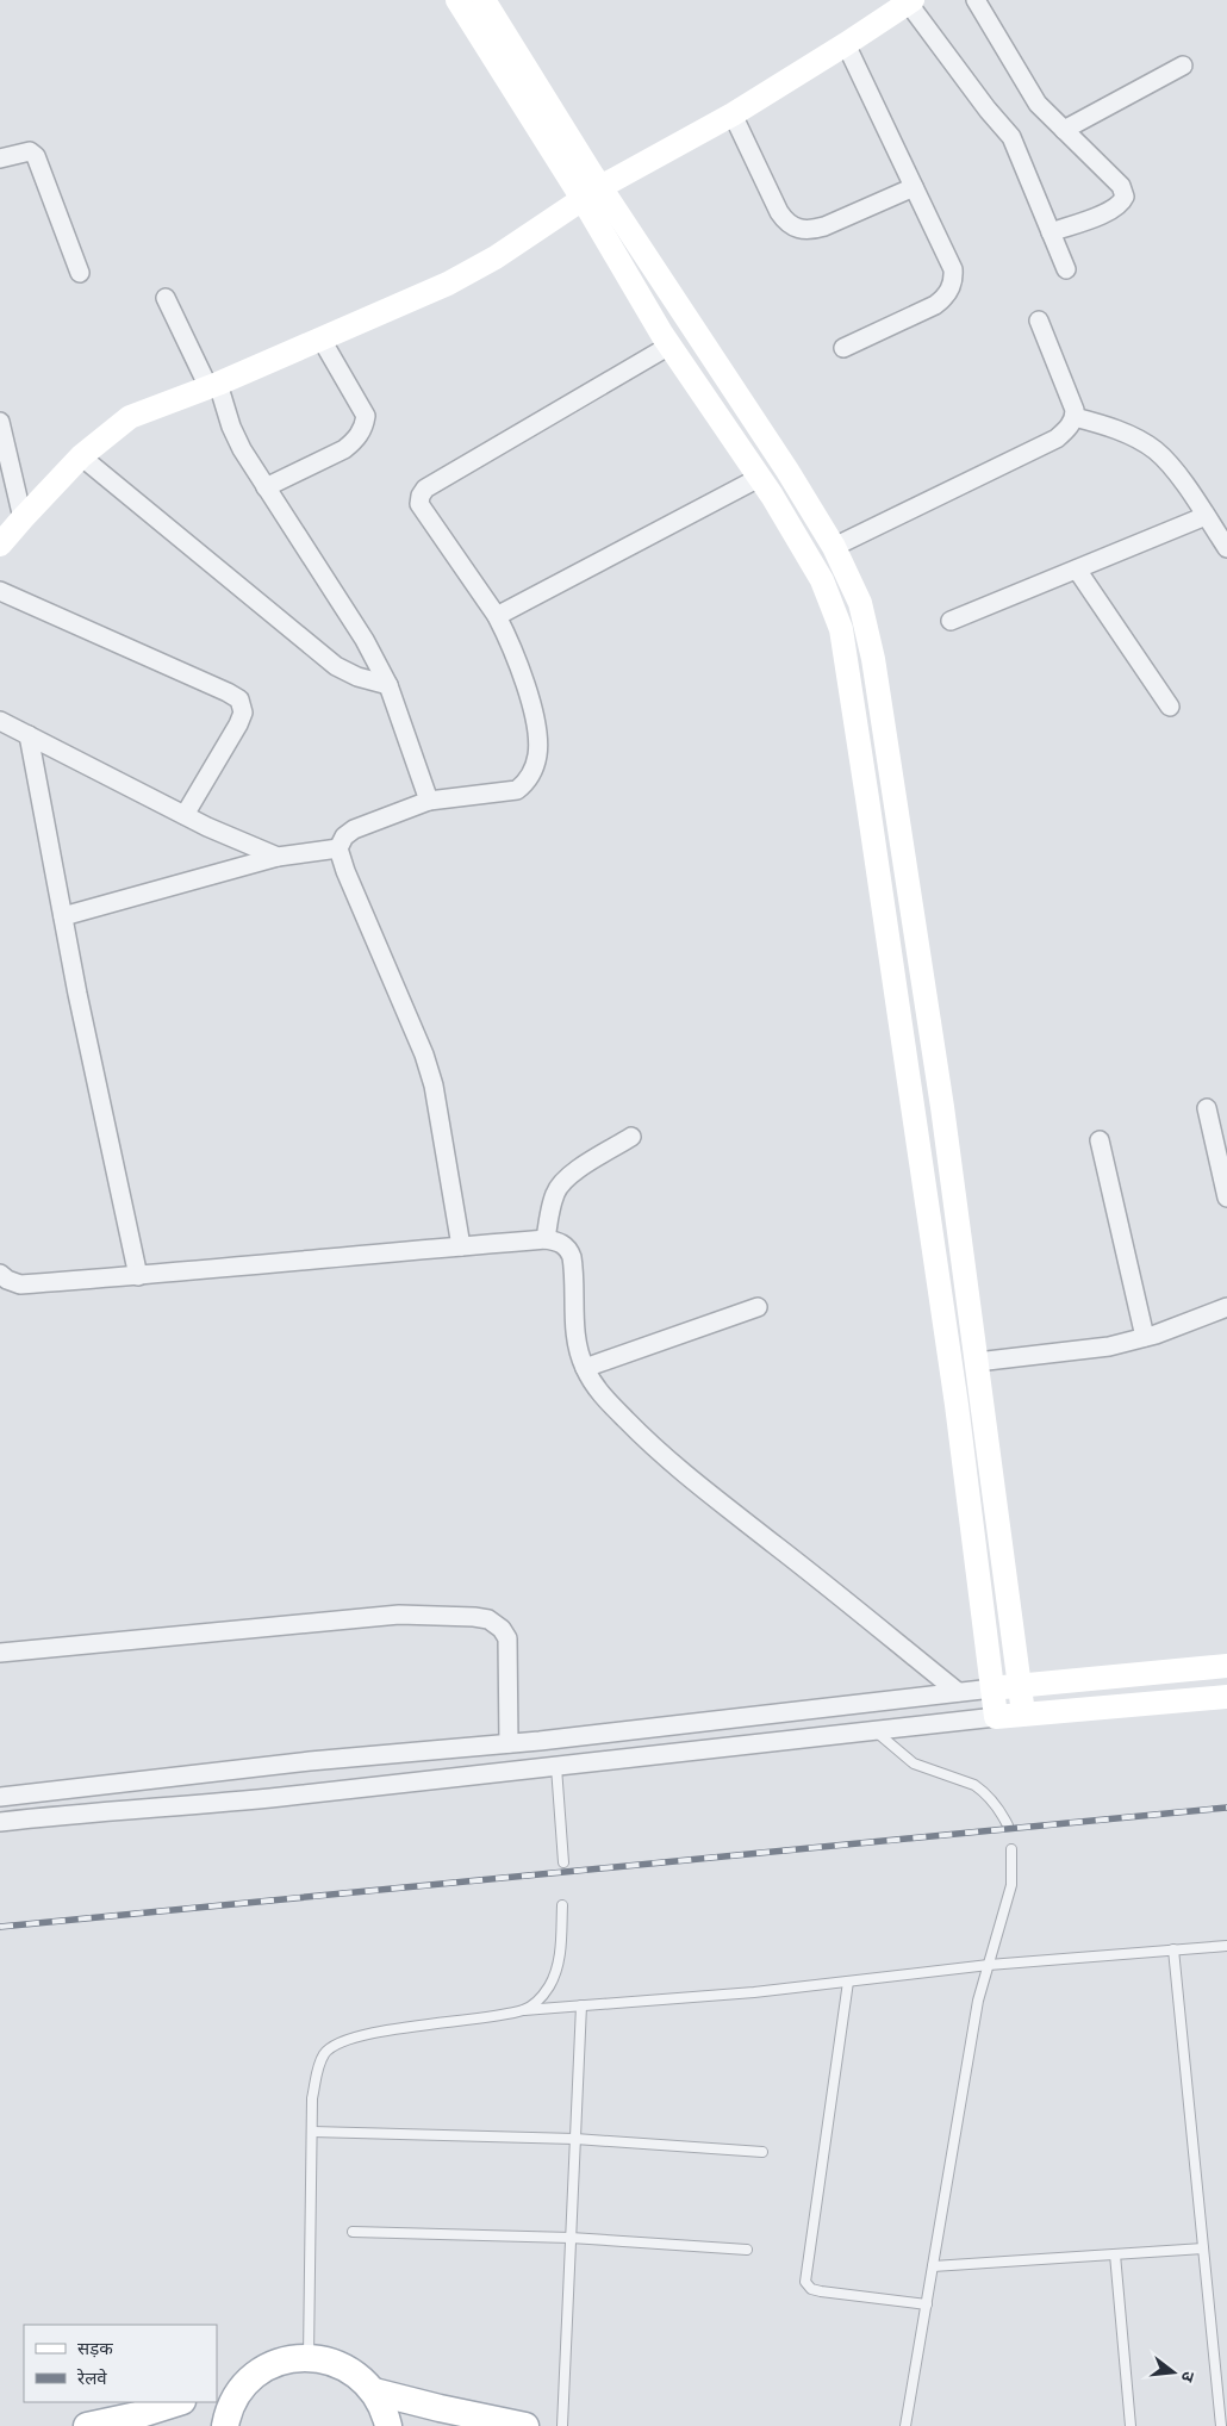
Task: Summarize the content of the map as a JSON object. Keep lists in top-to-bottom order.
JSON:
{
  "legend": ["सड़क", "रेलवे"],
  "north": "right"
}
